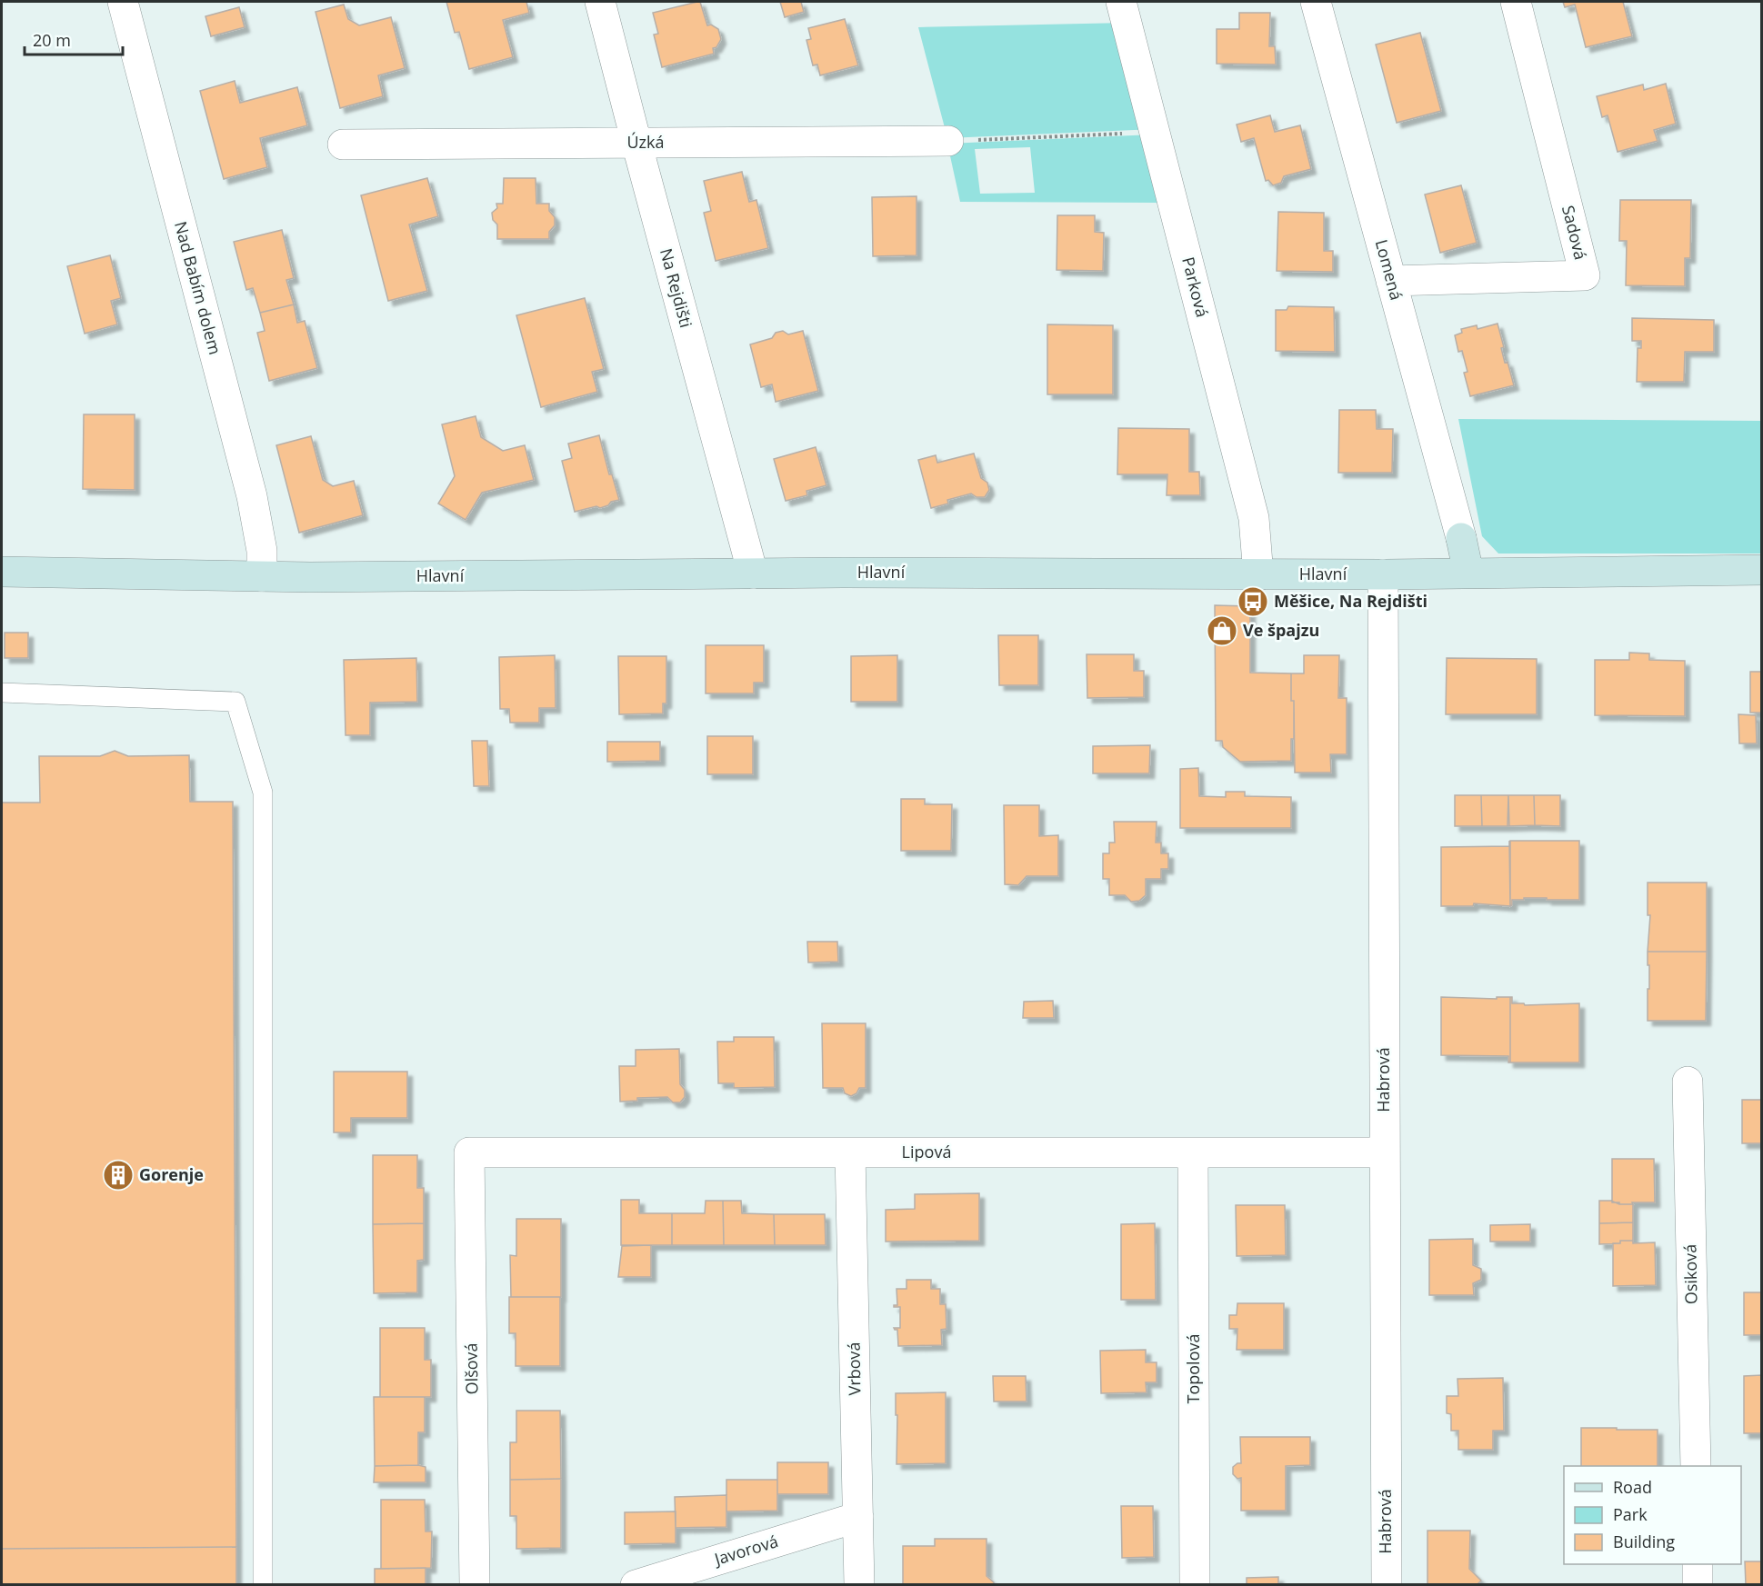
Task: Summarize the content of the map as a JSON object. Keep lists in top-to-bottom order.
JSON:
{
  "streets": {
    "street": [
      "Úzká",
      "Sadová",
      "Lomená",
      "Parková",
      "Nad Babím dolem",
      "Na Rejdišti",
      "Hlavní",
      "Habrová",
      "Lipová",
      "Osiková",
      "Olšová",
      "Vrbová",
      "Topolová",
      "Javorová"
    ]
  },
  "crossings": [
    ["Úzká", "Na Rejdišti"],
    ["Sadová", "Lomená"],
    ["Lomená", "Hlavní"],
    ["Parková", "Hlavní"],
    ["Nad Babím dolem", "Hlavní"],
    ["Na Rejdišti", "Hlavní"],
    ["Hlavní", "Habrová"],
    ["Habrová", "Lipová"],
    ["Lipová", "Olšová"],
    ["Lipová", "Vrbová"],
    ["Lipová", "Topolová"],
    ["Vrbová", "Javorová"]
  ],
  "places": {
    "bus stop": ["Měšice, Na Rejdišti"],
    "shop": ["Ve špajzu"],
    "building": ["Gorenje"]
  },
  "legend": ["Road", "Park", "Building"],
  "scale_bar": "20 m"
}
